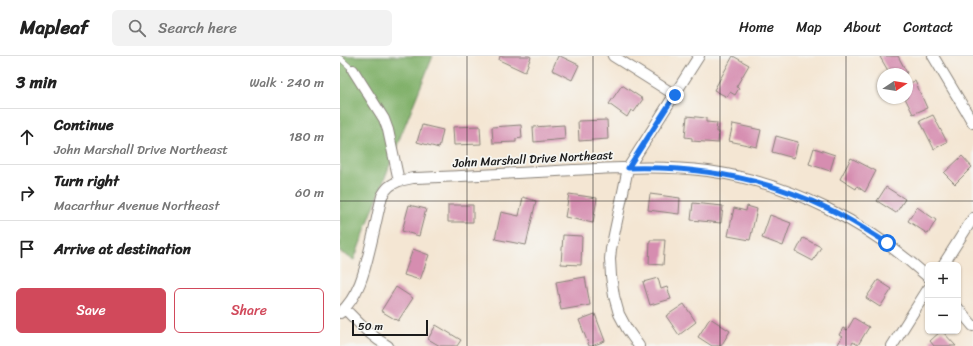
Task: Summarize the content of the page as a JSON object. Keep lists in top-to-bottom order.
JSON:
{
  "streets": {
    "street": ["John Marshall Drive Northeast"]
  },
  "scale_bar": "50 m",
  "north": "right",
  "page": {
    "header": "Mapleaf",
    "search": "Search here",
    "nav": [
      "Home",
      "Map",
      "About",
      "Contact"
    ],
    "heading": ["3 min", "Walk · 240 m"],
    "list": [
      ["Continue", "John Marshall Drive Northeast", "180 m"],
      ["Turn right", "Macarthur Avenue Northeast", "60 m"],
      "Arrive at destination"
    ],
    "map_buttons": ["+", "−"],
    "buttons": ["Save", "Share"],
    "scale": "50 m"
  }
}
